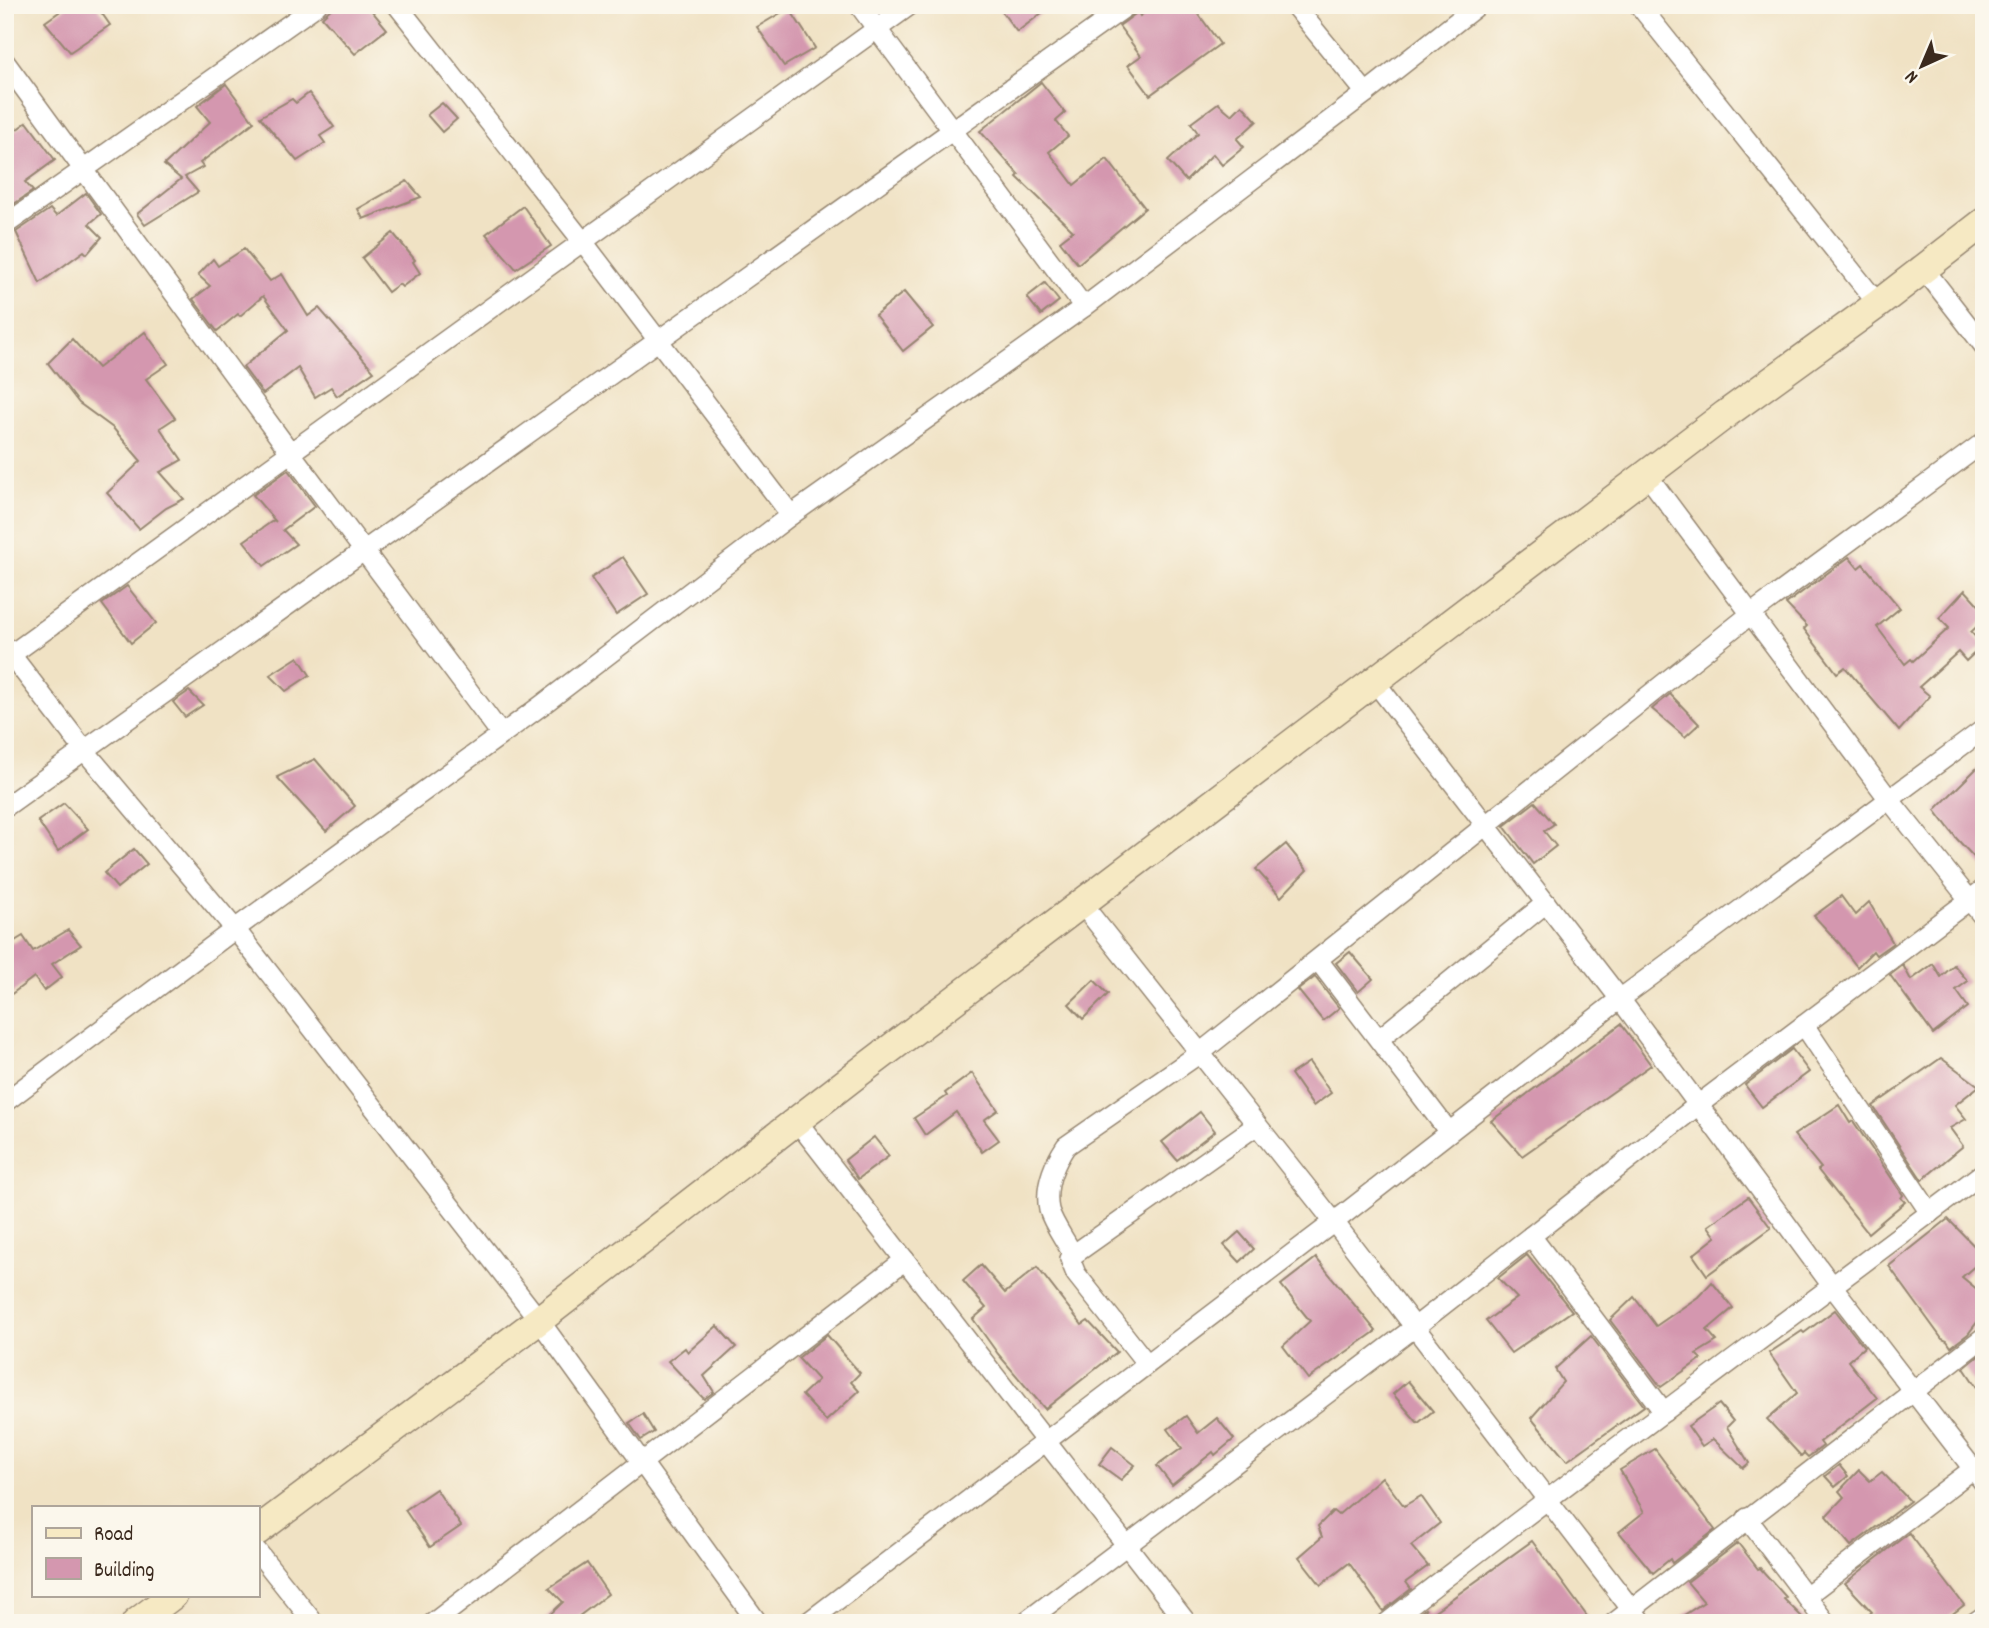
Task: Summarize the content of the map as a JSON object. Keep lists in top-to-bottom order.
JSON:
{
  "legend": ["Road", "Building"],
  "north": "bottom left"
}
